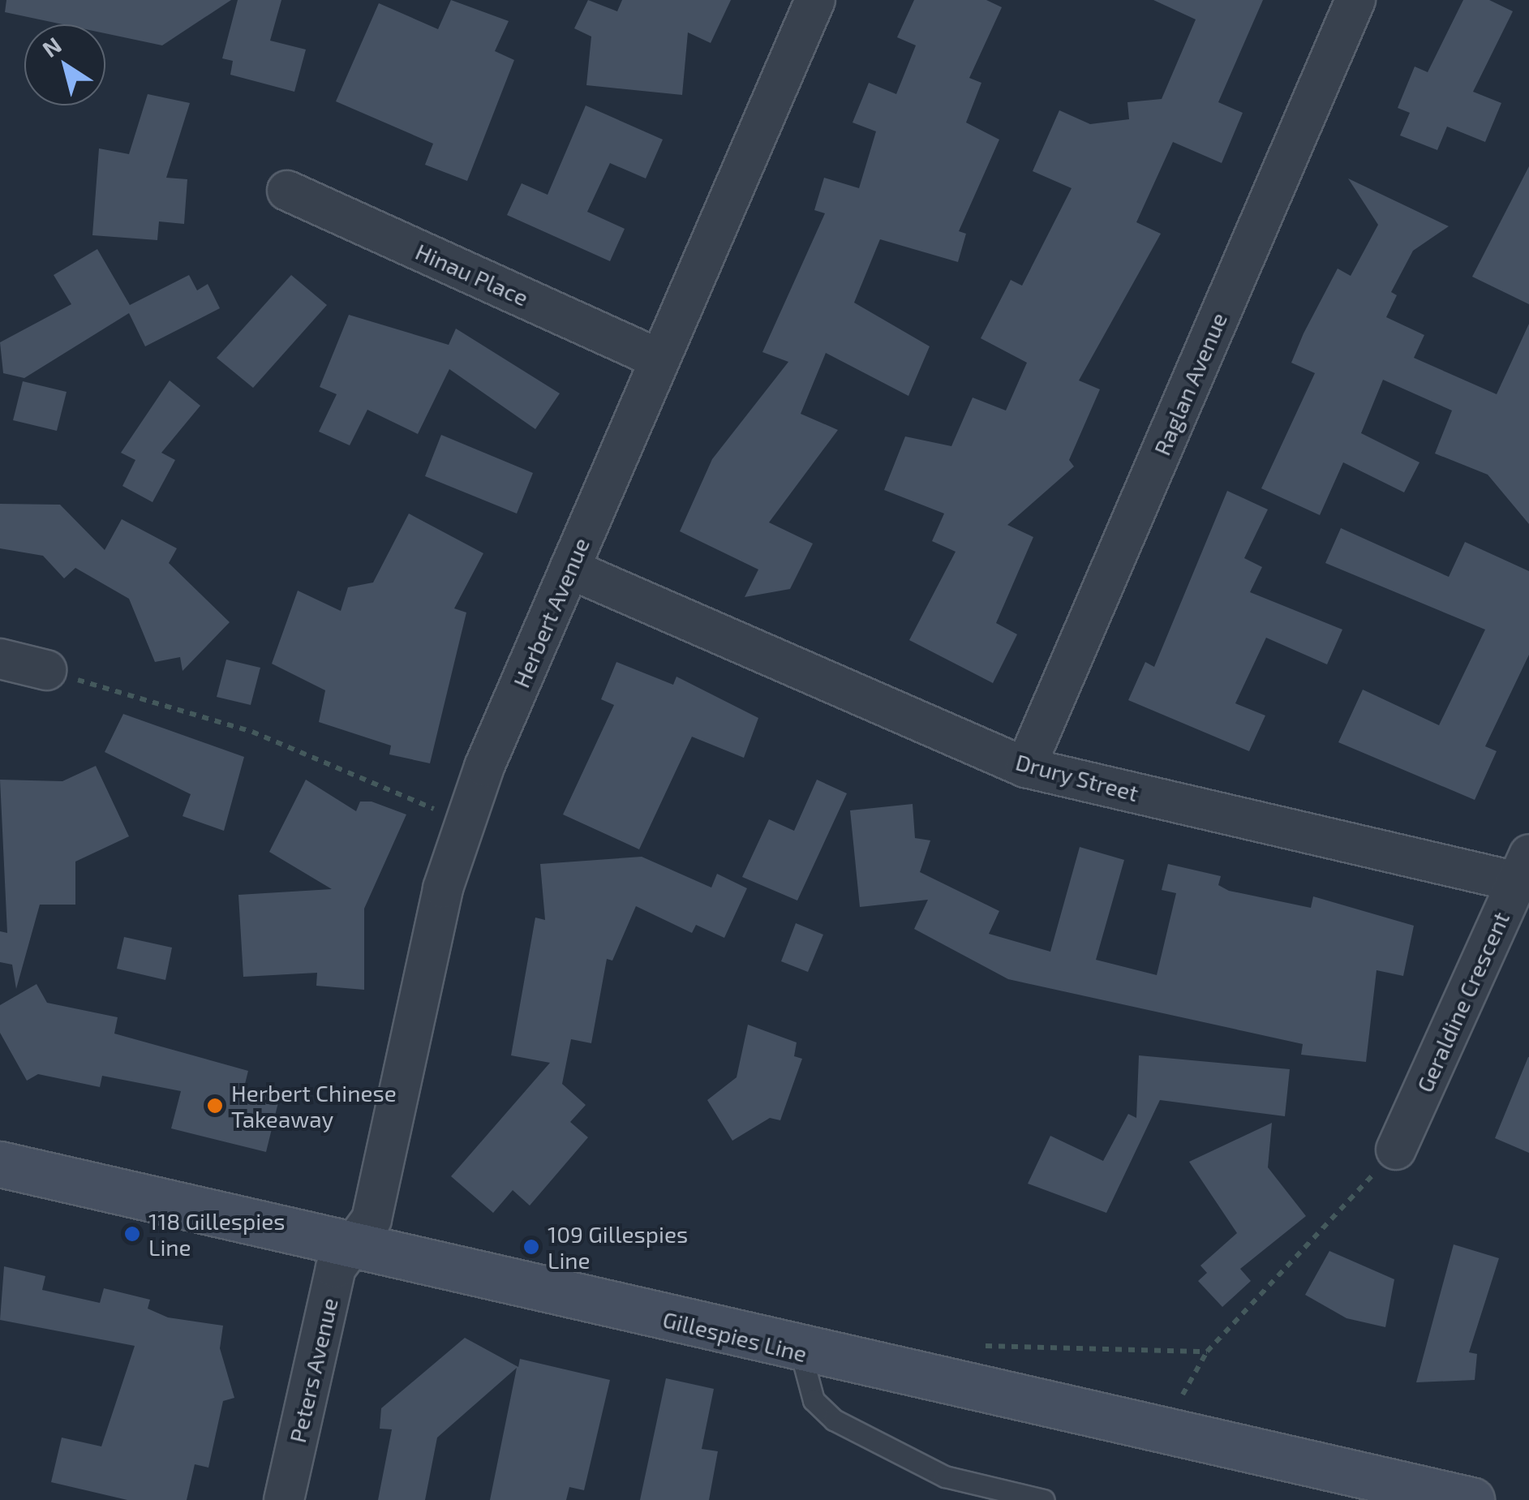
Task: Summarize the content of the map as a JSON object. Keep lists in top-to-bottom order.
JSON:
{
  "streets": {
    "street": [
      "Hinau Place",
      "Raglan Avenue",
      "Herbert Avenue",
      "Drury Street",
      "Geraldine Crescent",
      "Gillespies Line",
      "Peters Avenue"
    ]
  },
  "crossings": [
    ["Hinau Place", "Herbert Avenue"],
    ["Raglan Avenue", "Drury Street"],
    ["Herbert Avenue", "Drury Street"],
    ["Herbert Avenue", "Gillespies Line"],
    ["Herbert Avenue", "Peters Avenue"],
    ["Drury Street", "Geraldine Crescent"],
    ["Gillespies Line", "Peters Avenue"]
  ],
  "places": ["Herbert Chinese Takeaway", "118 Gillespies Line", "109 Gillespies Line"],
  "north": "top left"
}
